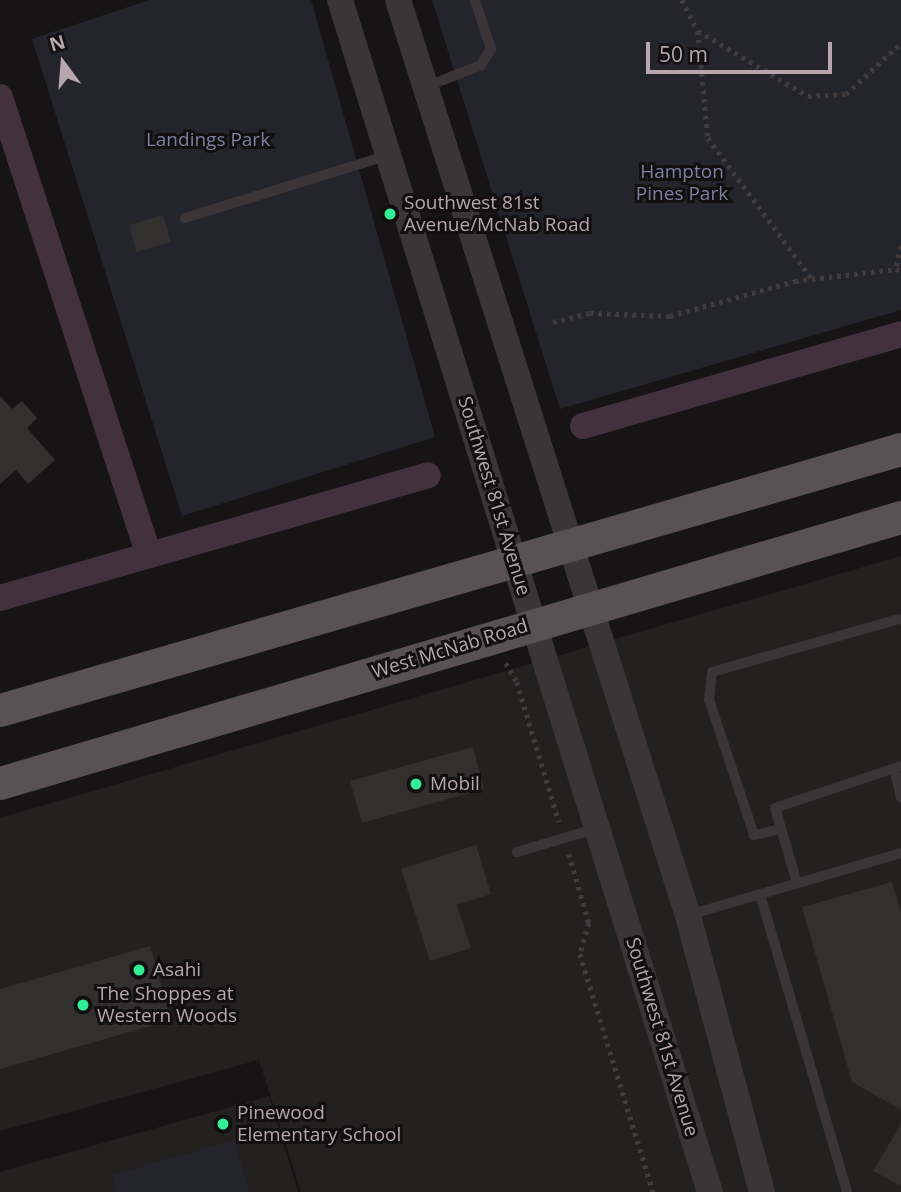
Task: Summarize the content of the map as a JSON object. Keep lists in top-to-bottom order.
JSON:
{
  "streets": {
    "main road": ["West McNab Road"],
    "street": ["Southwest 81st Avenue"]
  },
  "crossings": [
    ["Southwest 81st Avenue", "West McNab Road"]
  ],
  "parks": ["Landings Park", "Hampton Pines Park"],
  "places": [
    "Southwest 81st Avenue/McNab Road",
    "Mobil",
    "Asahi",
    "The Shoppes at Western Woods",
    "Pinewood Elementary School"
  ],
  "scale_bar": "50 m",
  "north": "top"
}
